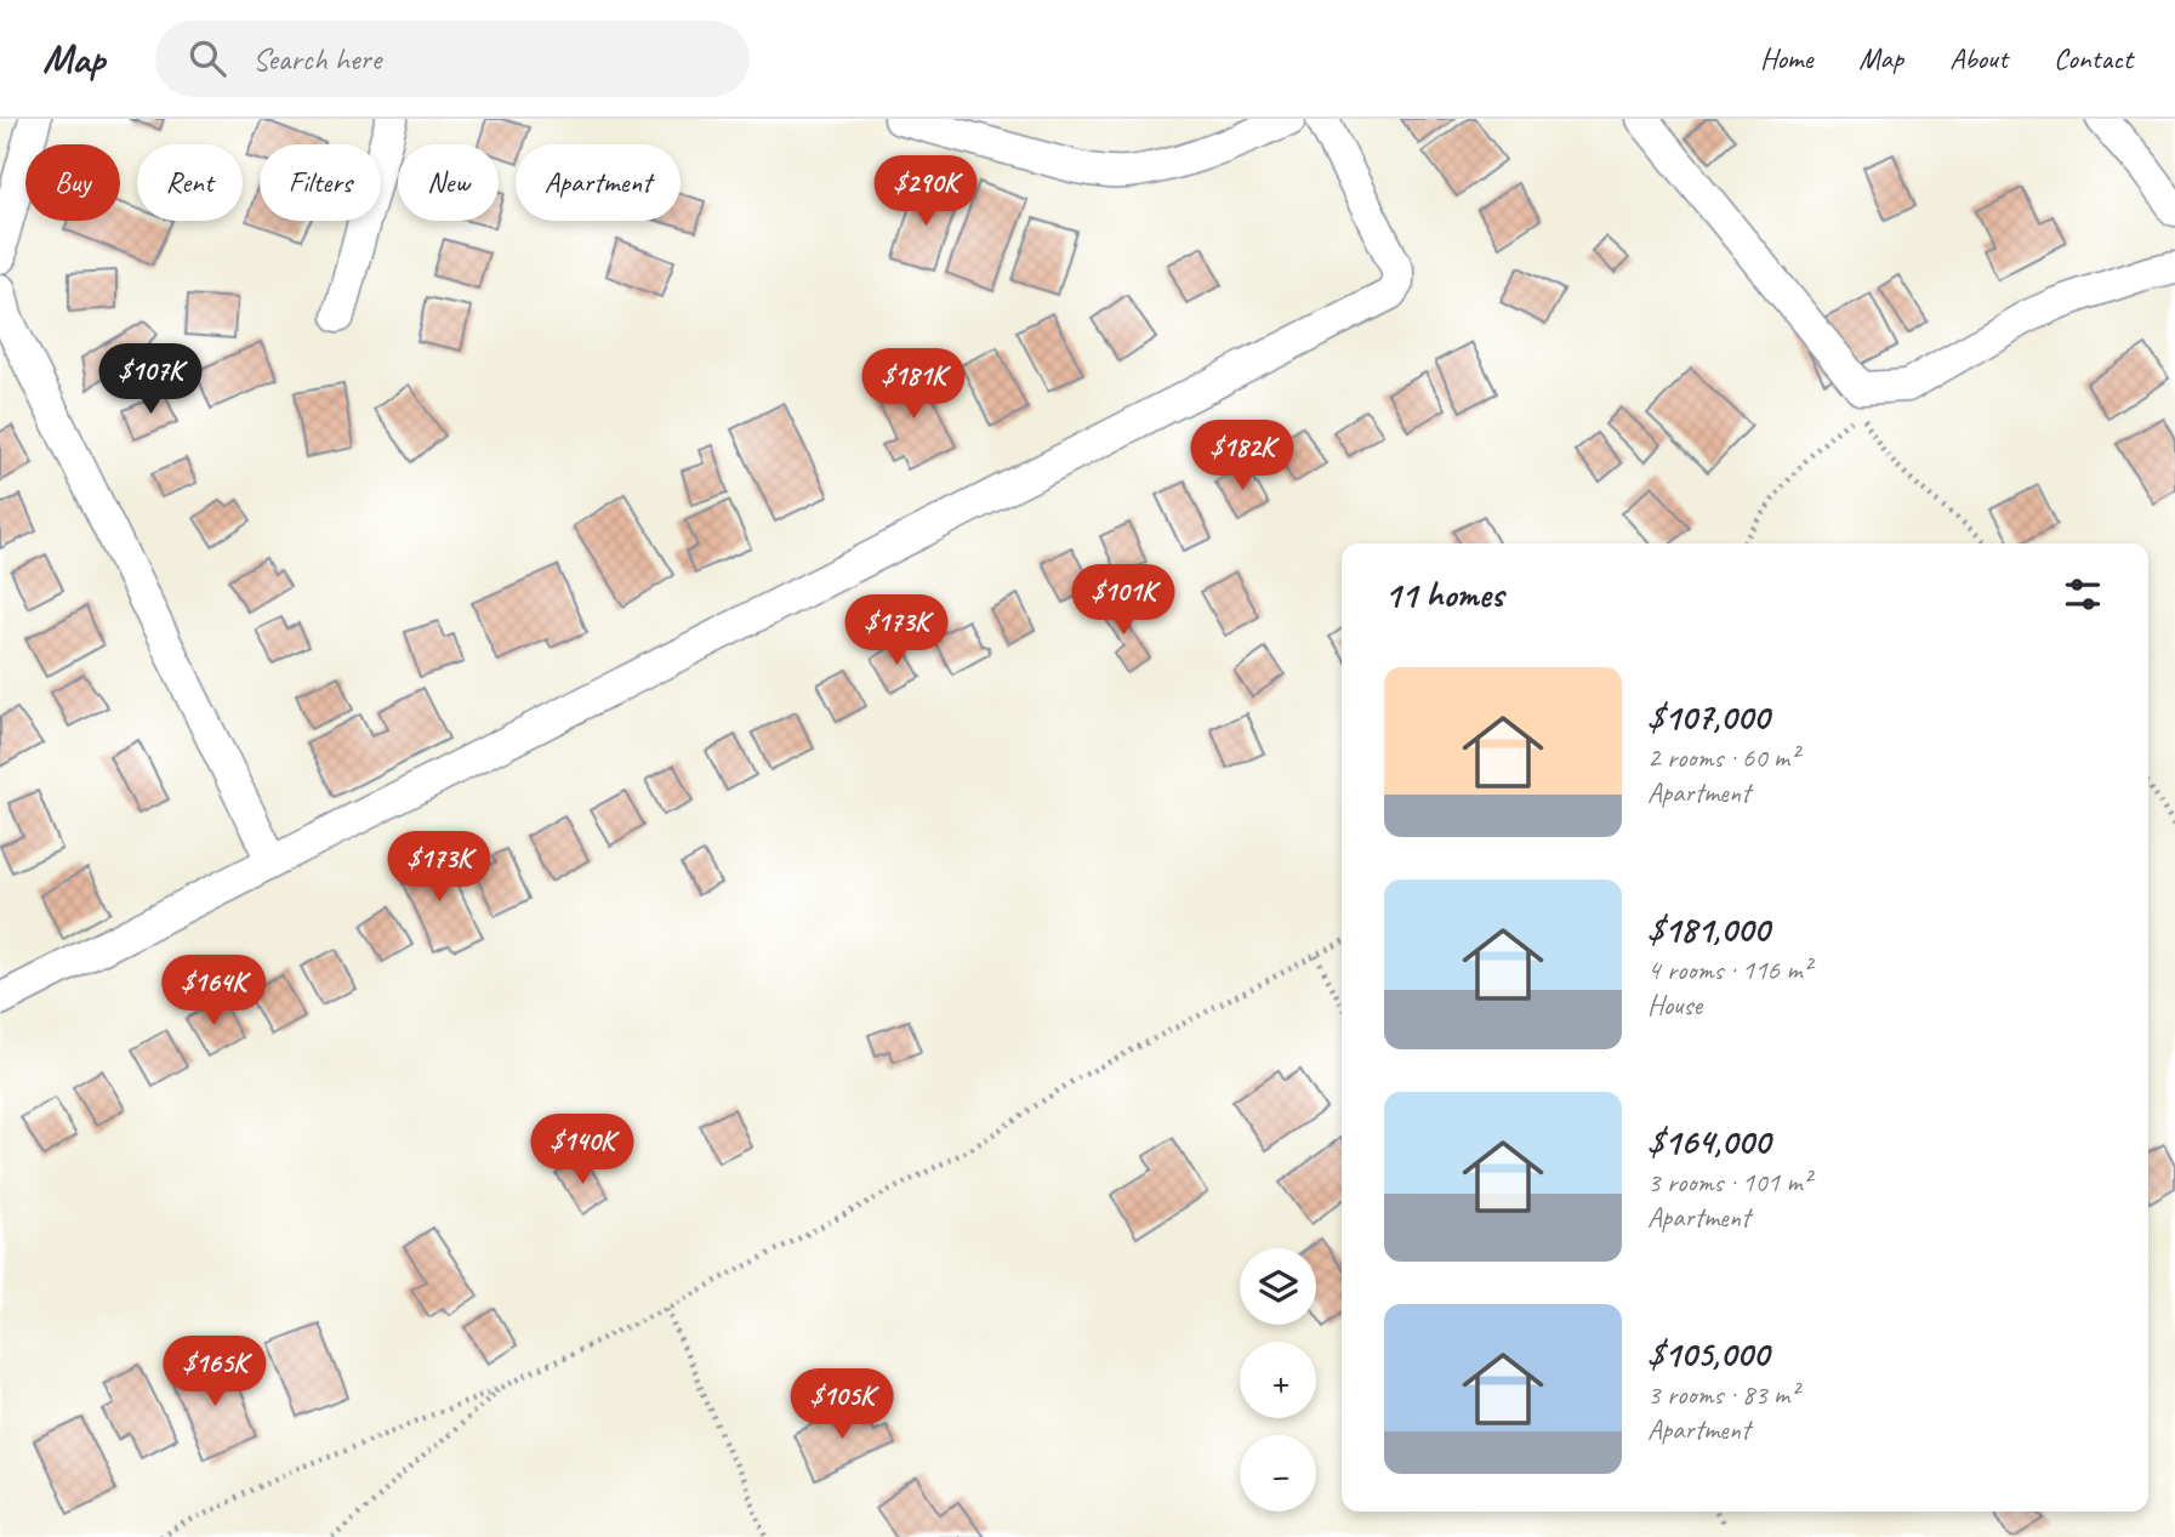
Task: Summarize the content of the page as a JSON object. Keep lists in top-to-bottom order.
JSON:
{
  "page": {
    "header": "Map",
    "search": "Search here",
    "nav": [
      "Home",
      "Map",
      "About",
      "Contact"
    ],
    "chip": [
      "Buy",
      "Rent",
      "Filters",
      "New",
      "Apartment"
    ],
    "price": [
      "$290K",
      "$107K",
      "$181K",
      "$182K",
      "$101K",
      "$173K",
      "$173K",
      "$164K",
      "$140K",
      "$165K",
      "$105K"
    ],
    "heading": "11 homes",
    "list": [
      {
        "name": "$107,000",
        "note": "2 rooms · 60 m² · Apartment"
      },
      {
        "name": "$181,000",
        "note": "4 rooms · 116 m² · House"
      },
      {
        "name": "$164,000",
        "note": "3 rooms · 101 m² · Apartment"
      },
      {
        "name": "$105,000",
        "note": "3 rooms · 83 m² · Apartment"
      }
    ],
    "map_buttons": ["+", "−"]
  }
}
